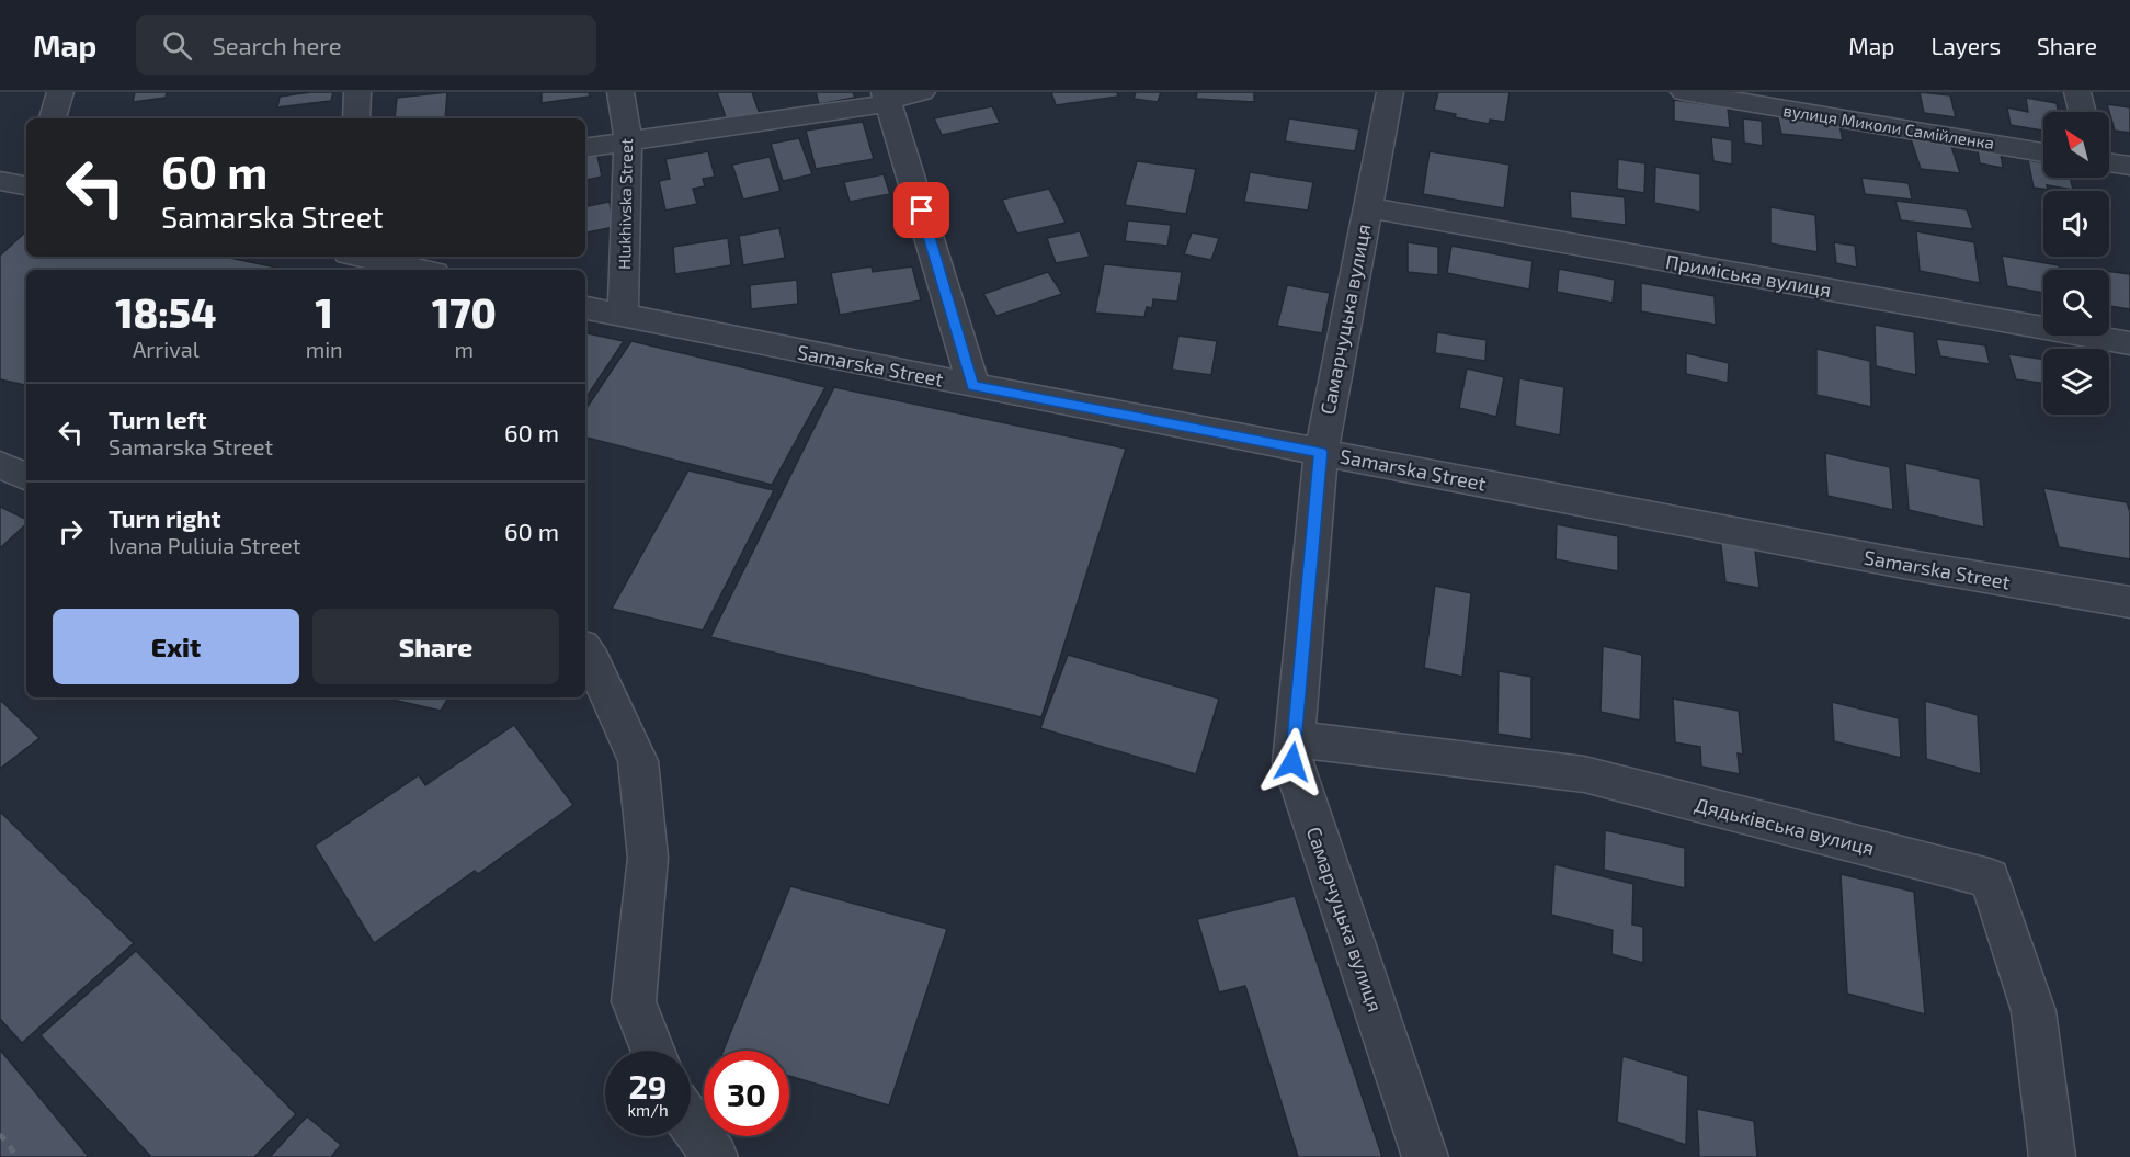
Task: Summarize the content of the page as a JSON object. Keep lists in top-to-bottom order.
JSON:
{
  "streets": {
    "street": [
      "вулиця Миколи Самійленка",
      "Hlukhivska Street",
      "Приміська вулиця",
      "Самарчуцька вулиця",
      "Samarska Street",
      "Дядьківська вулиця"
    ]
  },
  "crossings": [
    ["Hlukhivska Street", "Samarska Street"],
    ["Приміська вулиця", "Самарчуцька вулиця"],
    ["Самарчуцька вулиця", "Samarska Street"],
    ["Самарчуцька вулиця", "Дядьківська вулиця"]
  ],
  "north": "top left",
  "page": {
    "header": "Map",
    "search": "Search here",
    "nav": ["Map", "Layers", "Share"],
    "turn": ["60 m", "Samarska Street"],
    "eta": [
      "18:54",
      "Arrival",
      "1",
      "min",
      "170",
      "m"
    ],
    "list": [
      {
        "name": "Turn left",
        "note": "Samarska Street",
        "value": "60 m"
      },
      {
        "name": "Turn right",
        "note": "Ivana Puliuia Street",
        "value": "60 m"
      }
    ],
    "buttons": ["Exit", "Share"],
    "speed": "29 km/h",
    "limit": "30"
  }
}
